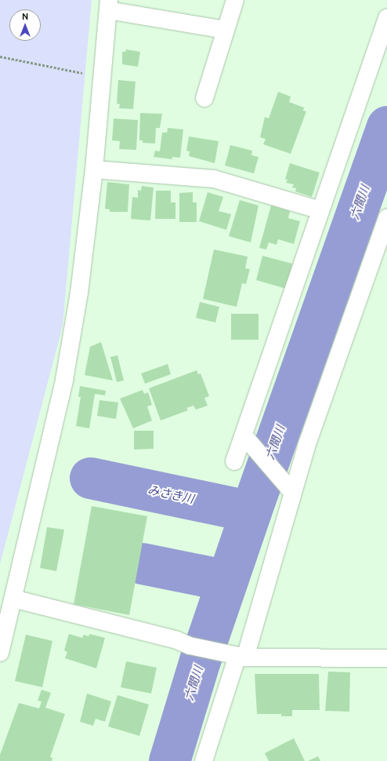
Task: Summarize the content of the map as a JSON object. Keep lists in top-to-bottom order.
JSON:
{
  "water": ["六間川", "みさき川"],
  "north": "top"
}
